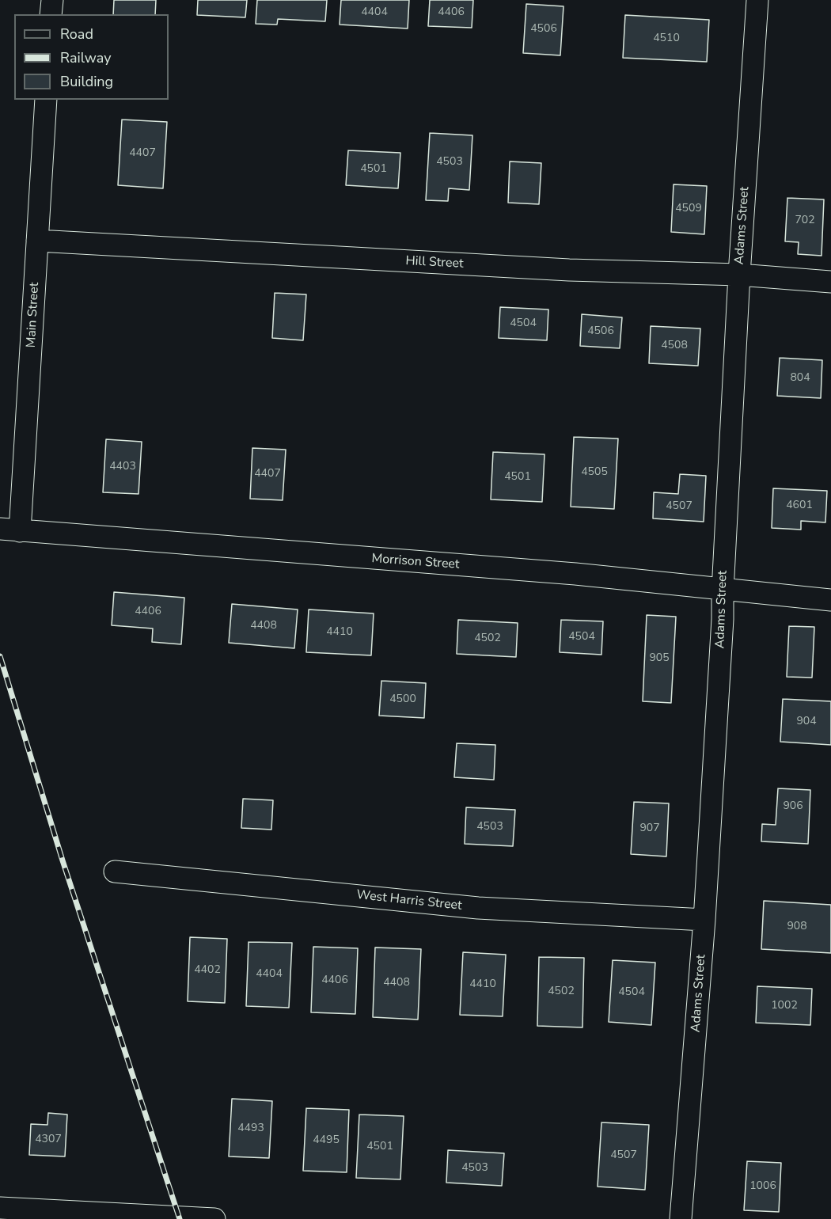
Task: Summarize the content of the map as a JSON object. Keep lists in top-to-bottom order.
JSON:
{
  "streets": {
    "street": [
      "Adams Street",
      "Hill Street",
      "Main Street",
      "Morrison Street",
      "West Harris Street"
    ]
  },
  "crossings": [
    ["Adams Street", "Hill Street"],
    ["Adams Street", "Morrison Street"],
    ["Adams Street", "West Harris Street"],
    ["Hill Street", "Main Street"],
    ["Main Street", "Morrison Street"]
  ],
  "house_numbers": [
    "4404",
    "4406",
    "4506",
    "4510",
    "4407",
    "4503",
    "4501",
    "4509",
    "702",
    "4504",
    "4506",
    "4508",
    "804",
    "4403",
    "4505",
    "4407",
    "4501",
    "4601",
    "4507",
    "4406",
    "4408",
    "4410",
    "4504",
    "4502",
    "905",
    "4500",
    "904",
    "906",
    "4503",
    "907",
    "908",
    "4402",
    "4404",
    "4406",
    "4408",
    "4410",
    "4502",
    "4504",
    "1002",
    "4493",
    "4307",
    "4495",
    "4501",
    "4507",
    "4503",
    "1006"
  ],
  "legend": ["Road", "Railway", "Building"]
}
